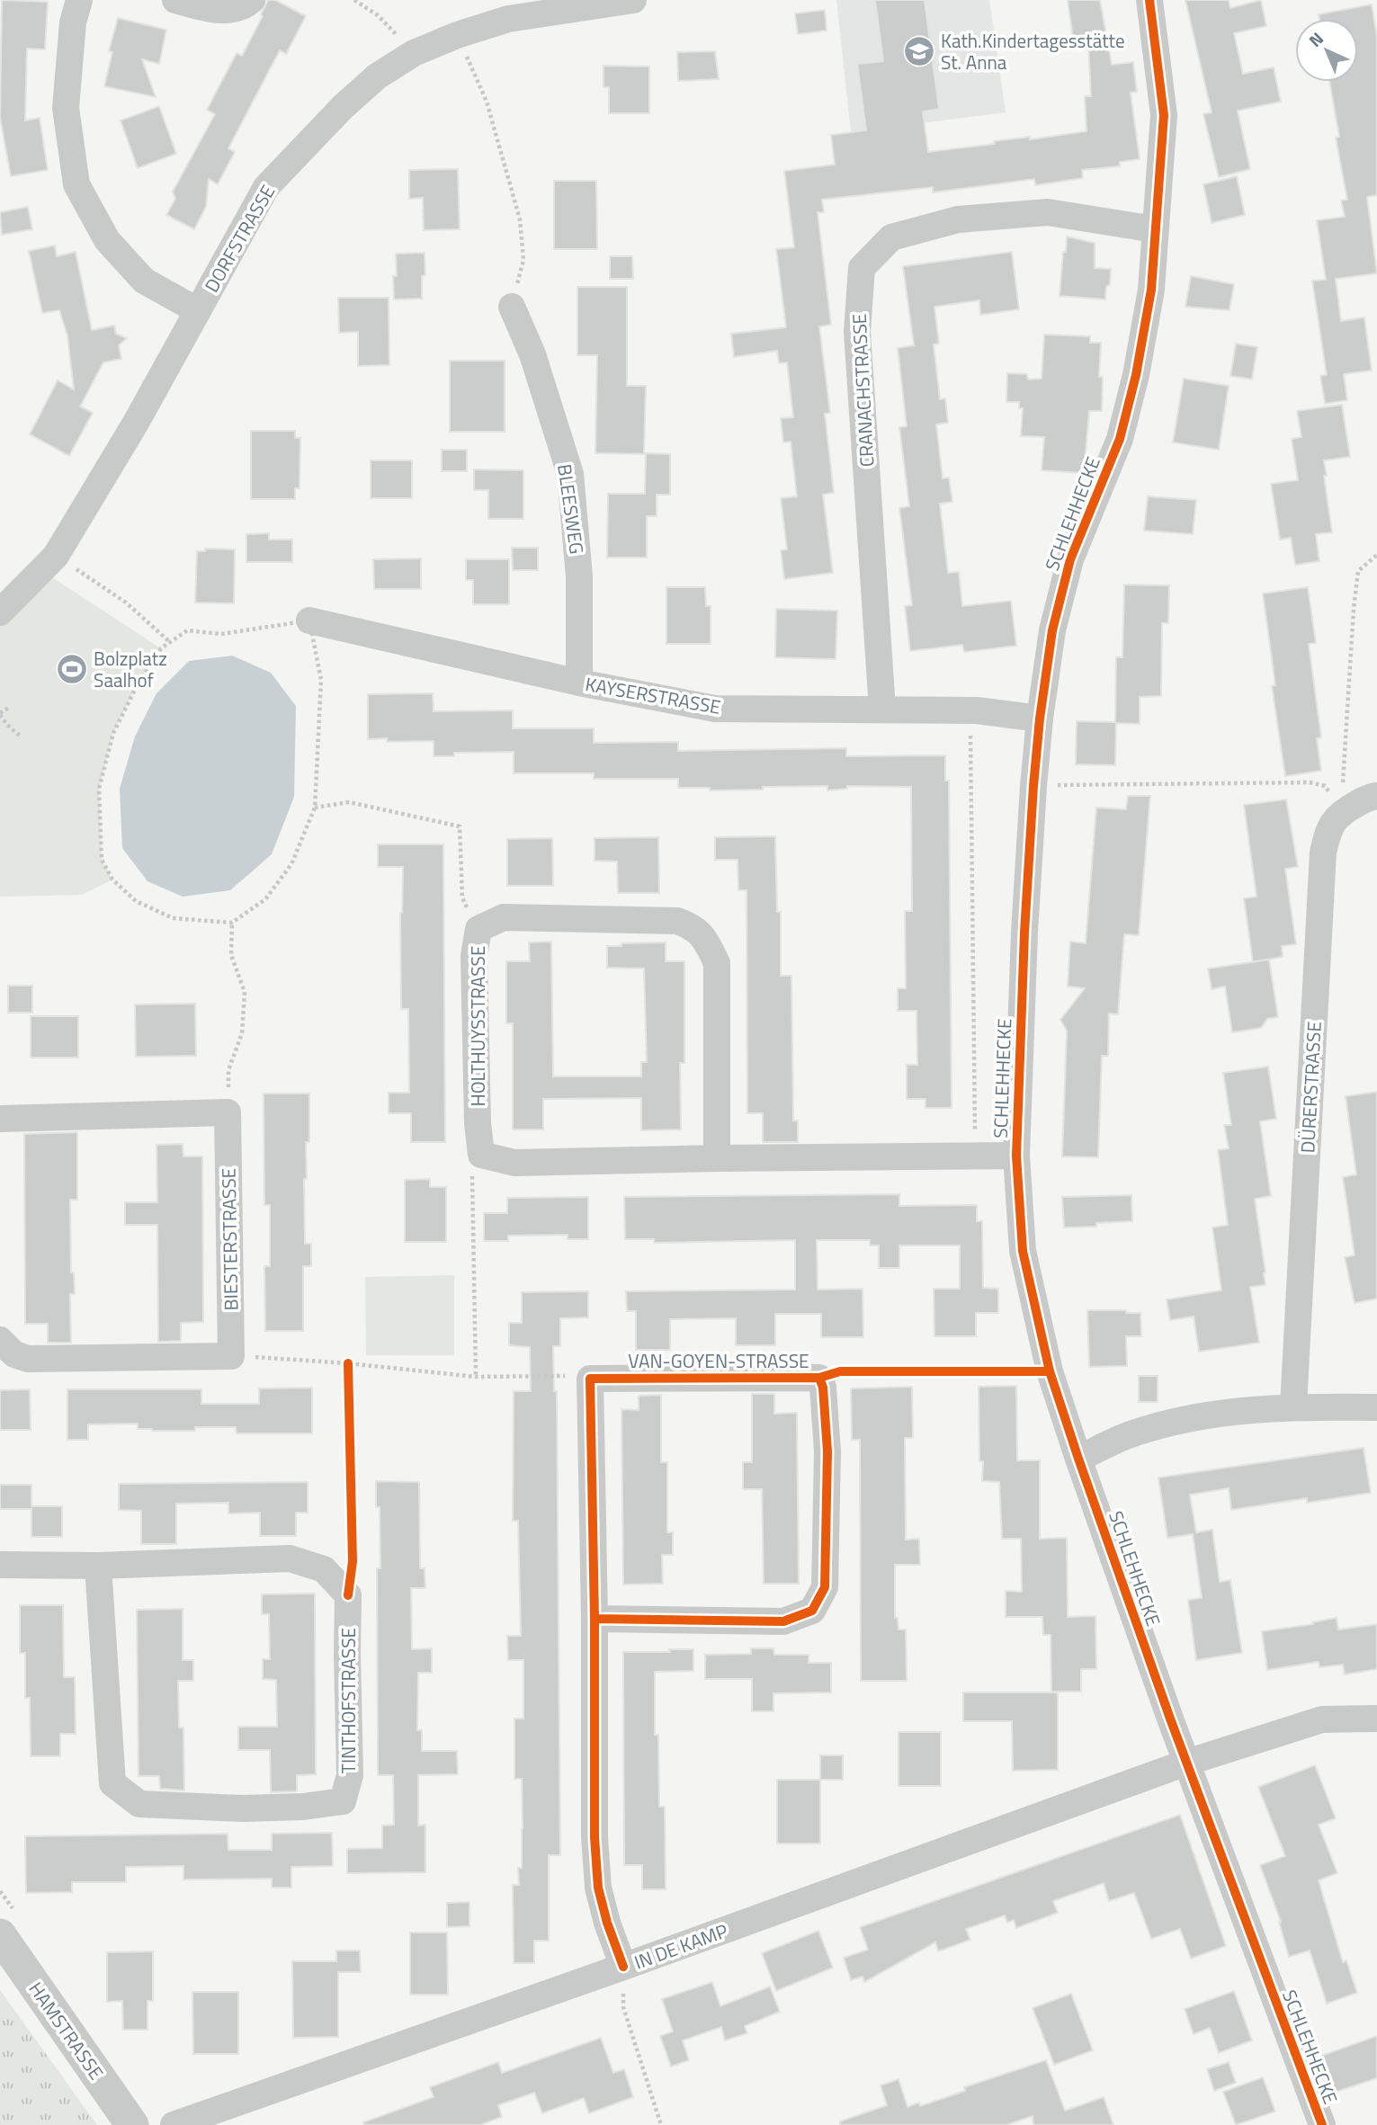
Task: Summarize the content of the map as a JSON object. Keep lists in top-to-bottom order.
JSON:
{
  "streets": {
    "street": [
      "DORFSTRASSE",
      "CRANACHSTRASSE",
      "BLEESWEG",
      "SCHLEHHECKE",
      "KAYSERSTRASSE",
      "HOLTHUYSSTRASSE",
      "DÜRERSTRASSE",
      "BIESTERSTRASSE",
      "VAN-GOYEN-STRASSE",
      "TINTHOFSTRASSE",
      "IN DE KAMP",
      "HAMSTRASSE"
    ]
  },
  "crossings": [
    ["CRANACHSTRASSE", "SCHLEHHECKE"],
    ["CRANACHSTRASSE", "KAYSERSTRASSE"],
    ["BLEESWEG", "KAYSERSTRASSE"],
    ["SCHLEHHECKE", "KAYSERSTRASSE"],
    ["SCHLEHHECKE", "IN DE KAMP"]
  ],
  "places": {
    "school or university": ["Kath.Kindertagesstätte St. Anna"],
    "sports": ["Bolzplatz Saalhof"]
  },
  "north": "top left"
}
